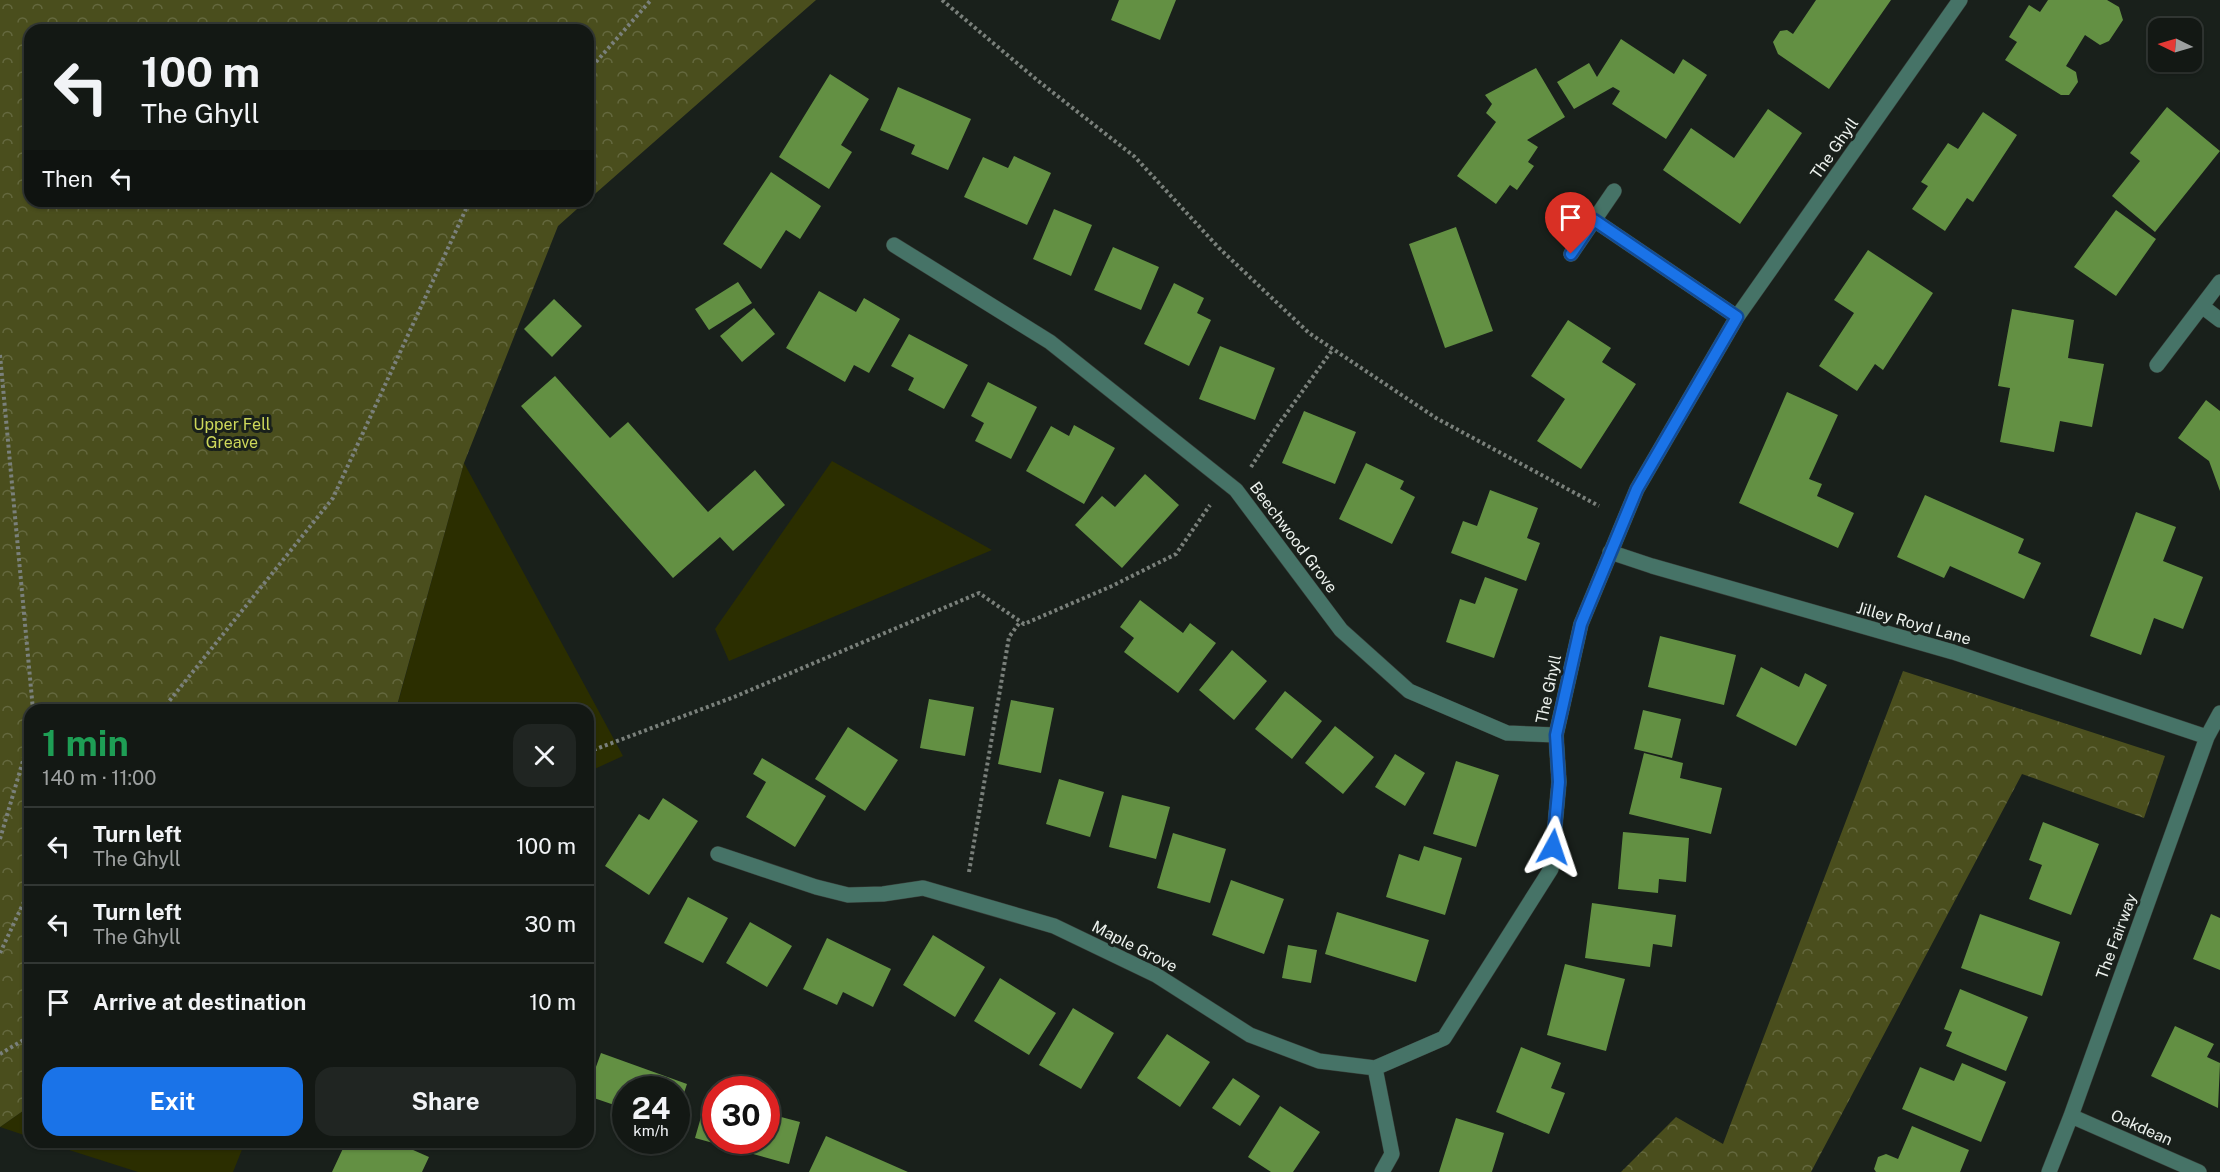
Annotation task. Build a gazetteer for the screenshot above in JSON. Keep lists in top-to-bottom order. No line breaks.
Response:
{"streets":{"street":["The Ghyll","Beechwood Grove","Jilley Royd Lane","The Fairway","Maple Grove","Oakdean"]},"crossings":[["The Ghyll","Beechwood Grove"],["The Ghyll","Jilley Royd Lane"],["The Ghyll","Maple Grove"],["Jilley Royd Lane","The Fairway"],["The Fairway","Oakdean"]],"parks":["Upper Fell Greave"],"north":"left","page":{"turn":["100 m","The Ghyll"],"then":"Then","heading":["1 min","140 m · 11:00"],"list":[{"name":"Turn left","note":"The Ghyll","value":"100 m"},{"name":"Turn left","note":"The Ghyll","value":"30 m"},{"name":"Arrive at destination","value":"10 m"}],"buttons":["Exit","Share"],"speed":"24 km/h","limit":"30"}}
